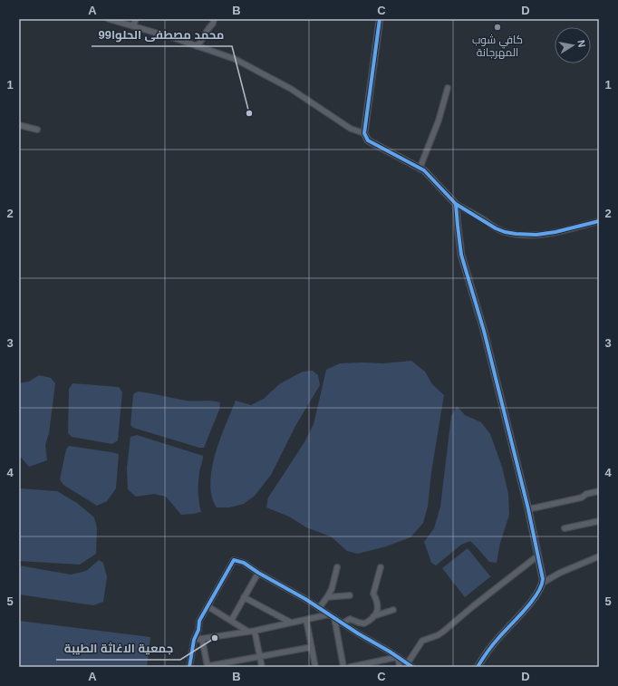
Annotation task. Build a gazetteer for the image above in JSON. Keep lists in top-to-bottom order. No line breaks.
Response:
{"places":["كافي شوب المهرجانة","محمد مصطفى الحلوا99","جمعية الاغاثة الطيبة"],"north":"right","grid":{"columns":["A","B","C","D"],"rows":["1","2","3","4","5"]}}
